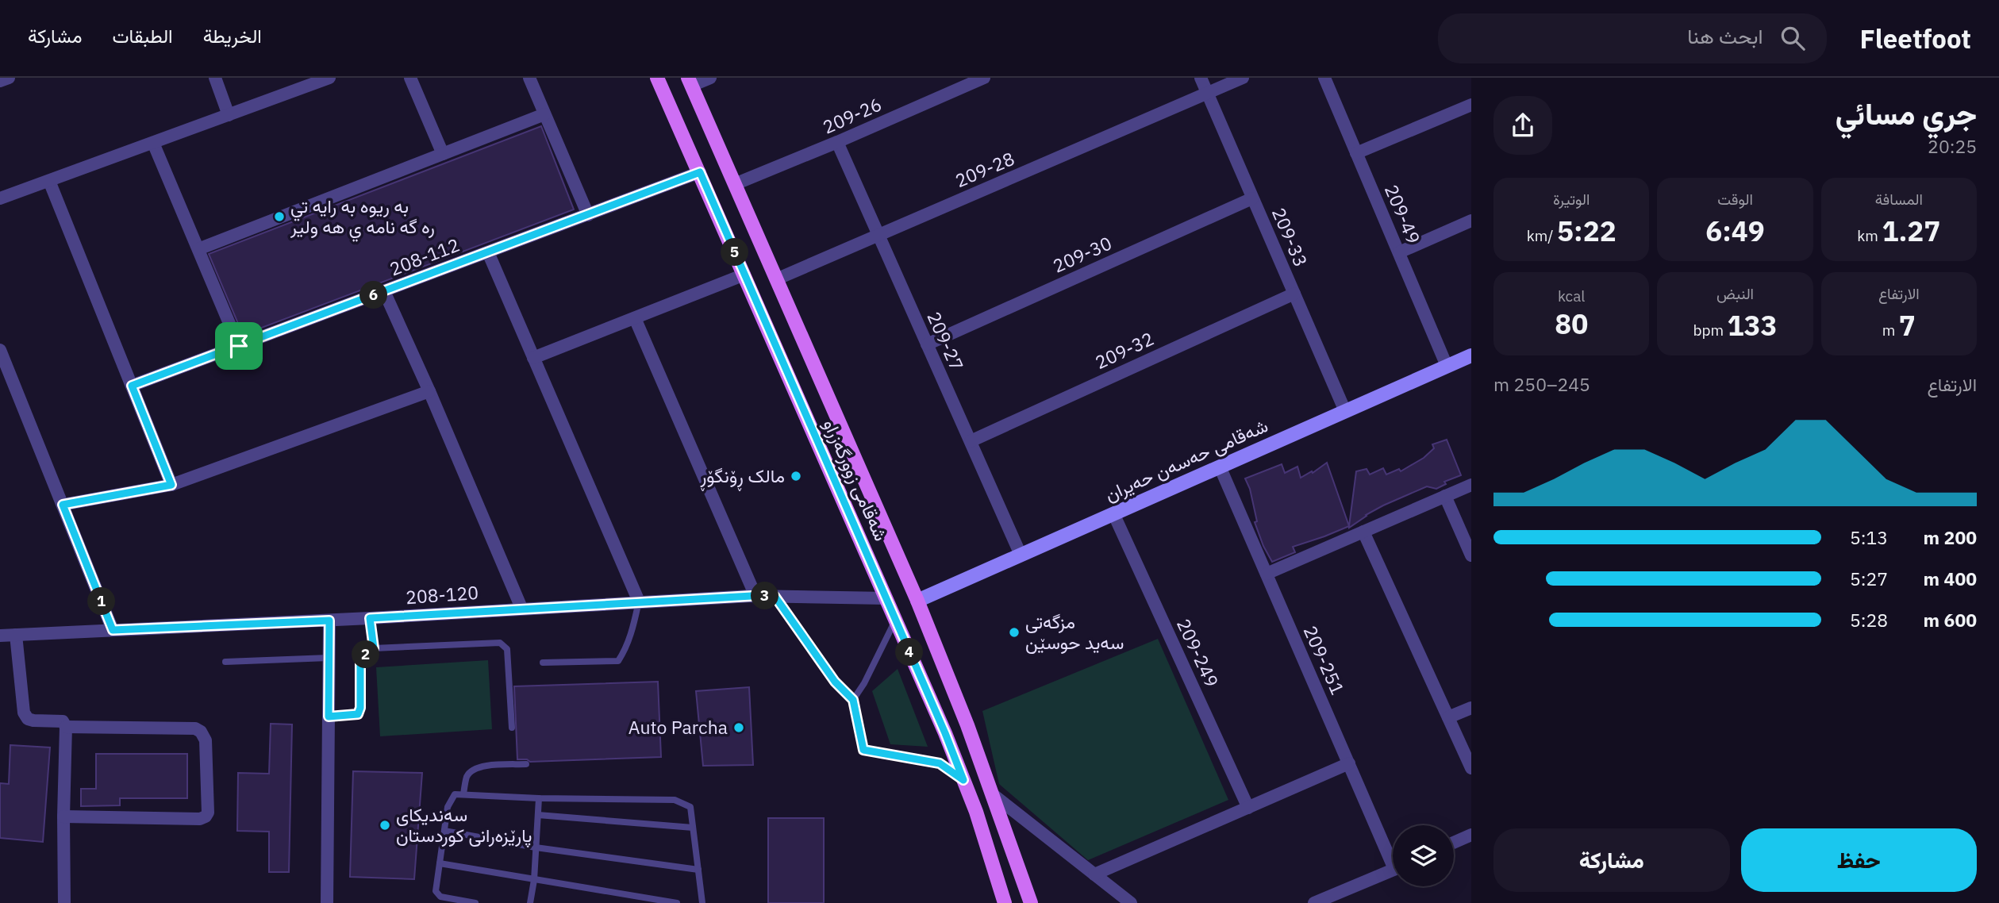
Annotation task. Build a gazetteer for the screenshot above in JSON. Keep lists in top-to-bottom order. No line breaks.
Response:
{"streets":{"main road":["شەقامی زوورگەزراو"],"street":["209-26","209-28","209-49","209-33","209-30","208-112","209-27","209-32","شەقامی حەسەن حەیران","208-120","209-249","209-251"]},"crossings":[["209-26","209-27"],["209-26","شەقامی زوورگەزراو"],["209-28","209-33"],["209-28","209-27"],["209-28","شەقامی زوورگەزراو"],["209-49","شەقامی حەسەن حەیران"],["209-33","209-30"],["209-33","209-32"],["209-33","شەقامی حەسەن حەیران"],["209-30","209-27"],["208-112","شەقامی زوورگەزراو"],["209-27","209-32"],["209-27","شەقامی حەسەن حەیران"],["شەقامی حەسەن حەیران","شەقامی زوورگەزراو"],["شەقامی حەسەن حەیران","209-249"],["شەقامی حەسەن حەیران","209-251"],["شەقامی زوورگەزراو","208-120"]],"places":["به ريوه به رايه تي ره گه نامه ي هه ولير","مالک ڕۆنگۆڕ","مزگەتی سەید حوسێن","Auto Parcha","سەندیکای پارێزەرانی کوردستان"],"page":{"header":"Fleetfoot","search":"ابحث هنا","nav":["الخريطة","الطبقات","مشاركة"],"heading":["جري مسائي","20:25"],"stats":[["المسافة","1.27 km"],["الوقت","6:49"],["الوتيرة","5:22 /km"],["الارتفاع","7 m"],["النبض","133 bpm"],["kcal","80"]],"pins":["5","6","3","1","4","2"],"chart":["الارتفاع","245–250 m"],"list":[{"name":"200 m","note":"5:13"},{"name":"400 m","note":"5:27"},{"name":"600 m","note":"5:28"}],"buttons":["حفظ","مشاركة"]}}
